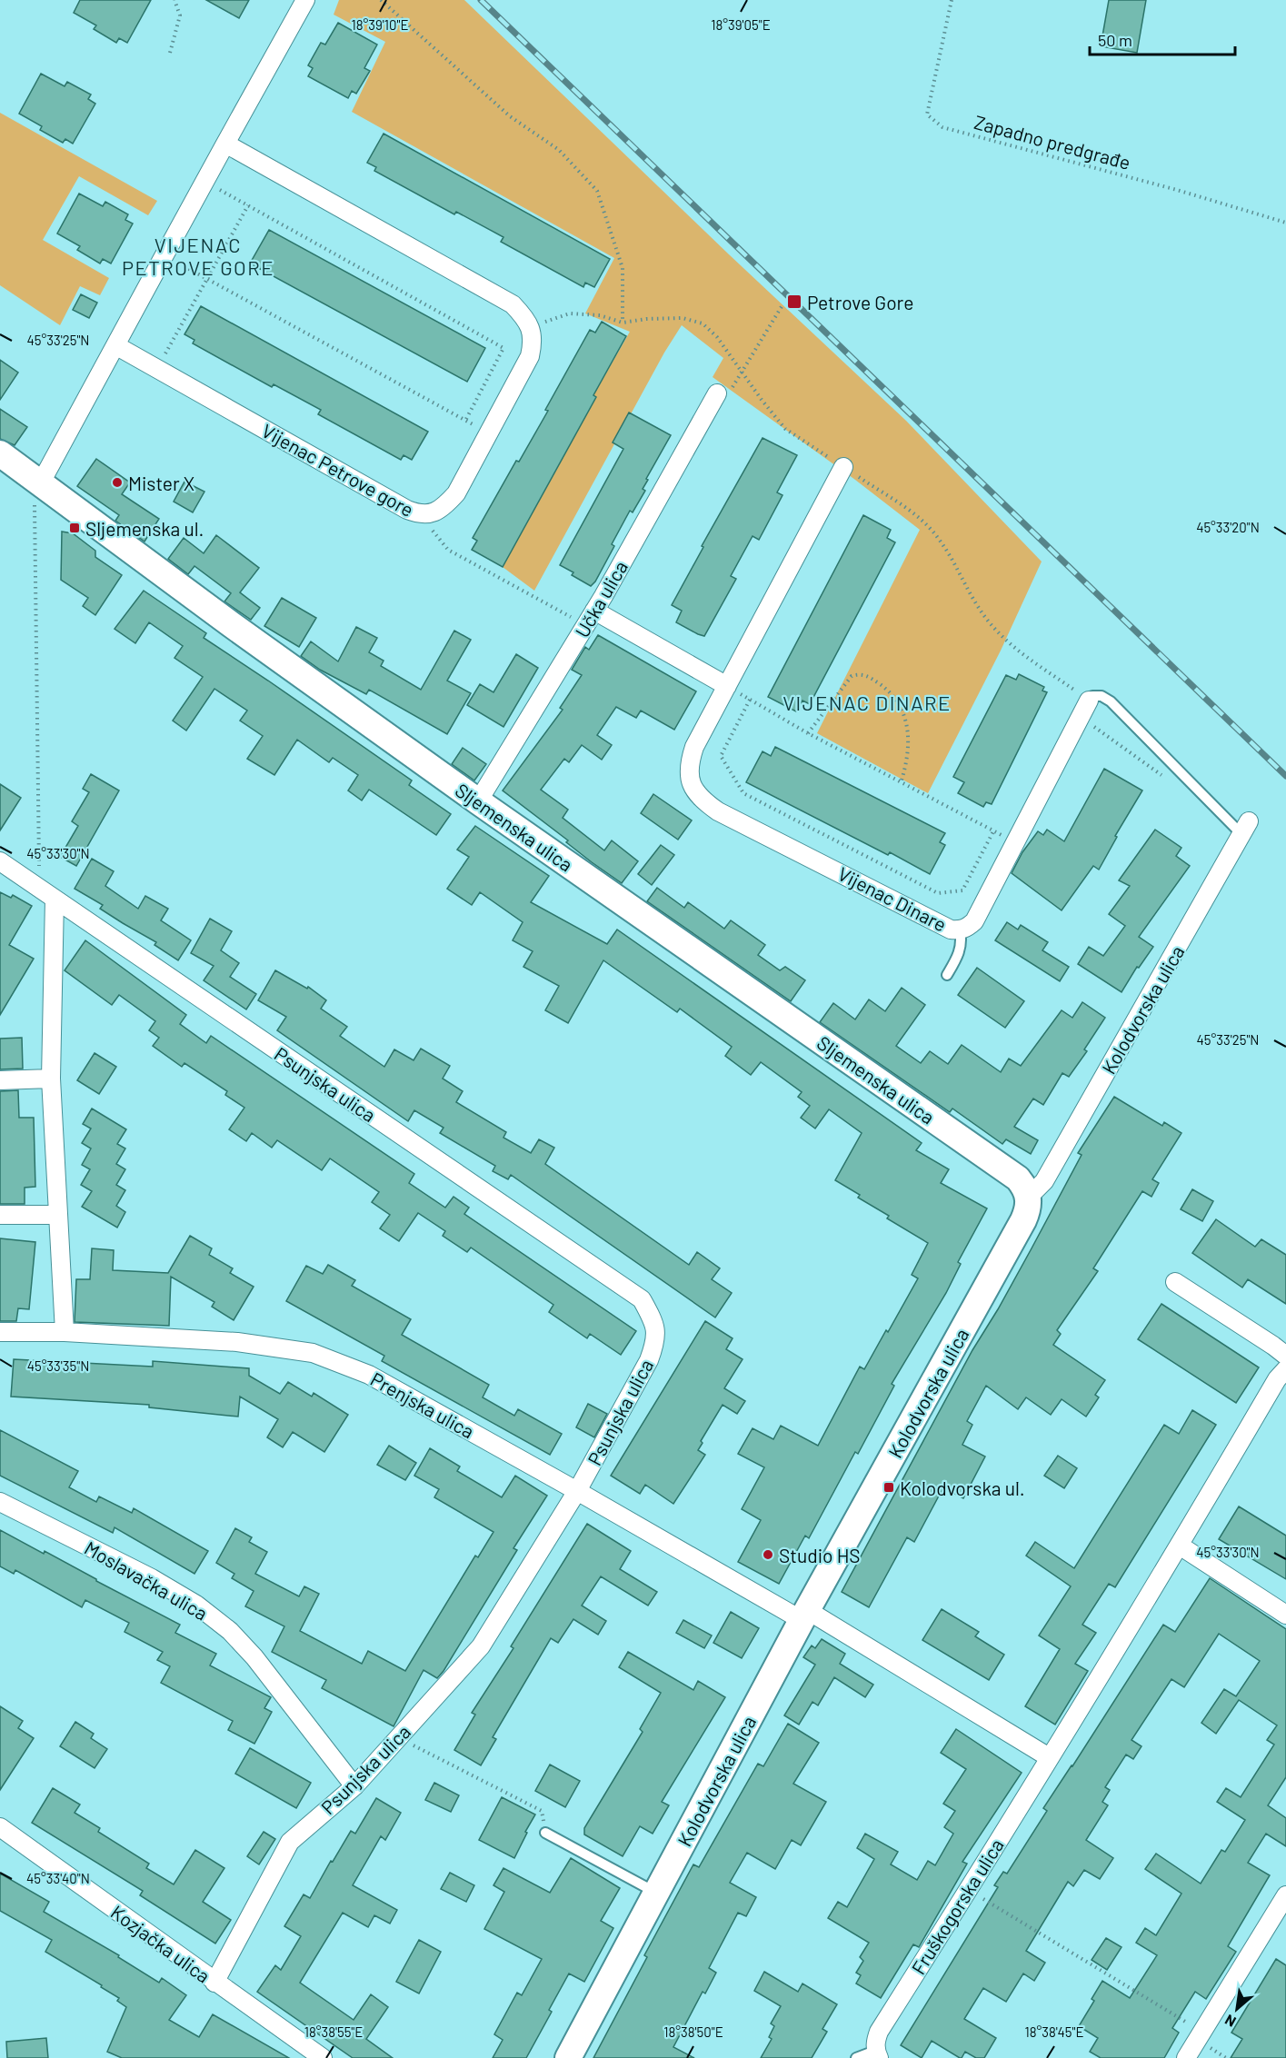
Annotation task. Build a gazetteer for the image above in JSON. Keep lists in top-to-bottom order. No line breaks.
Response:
{"streets":{"street":["Vijenac Petrove gore","Učka ulica","Sljemenska ulica","Vijenac Dinare","Kolodvorska ulica","Psunjska ulica","Prenjska ulica","Moslavačka ulica","Fruškogorska ulica","Kozjačka ulica"],"path":["Zapadno predgrađe"]},"crossings":[["Učka ulica","Sljemenska ulica"],["Sljemenska ulica","Kolodvorska ulica"],["Kolodvorska ulica","Prenjska ulica"],["Psunjska ulica","Prenjska ulica"],["Psunjska ulica","Moslavačka ulica"],["Psunjska ulica","Kozjačka ulica"]],"districts":["VIJENAC PETROVE GORE","VIJENAC DINARE"],"places":{"transit":["Petrove Gore","Sljemenska ul.","Kolodvorska ul."],"other":["Mister X","Studio HS"]},"scale_bar":"50 m","north":"bottom left","coordinates":["18°39'10\"E","18°39'05\"E","45°33'25\"N","45°33'20\"N","45°33'30\"N","45°33'35\"N","45°33'40\"N","18°38'55\"E","18°38'50\"E","18°38'45\"E"]}
